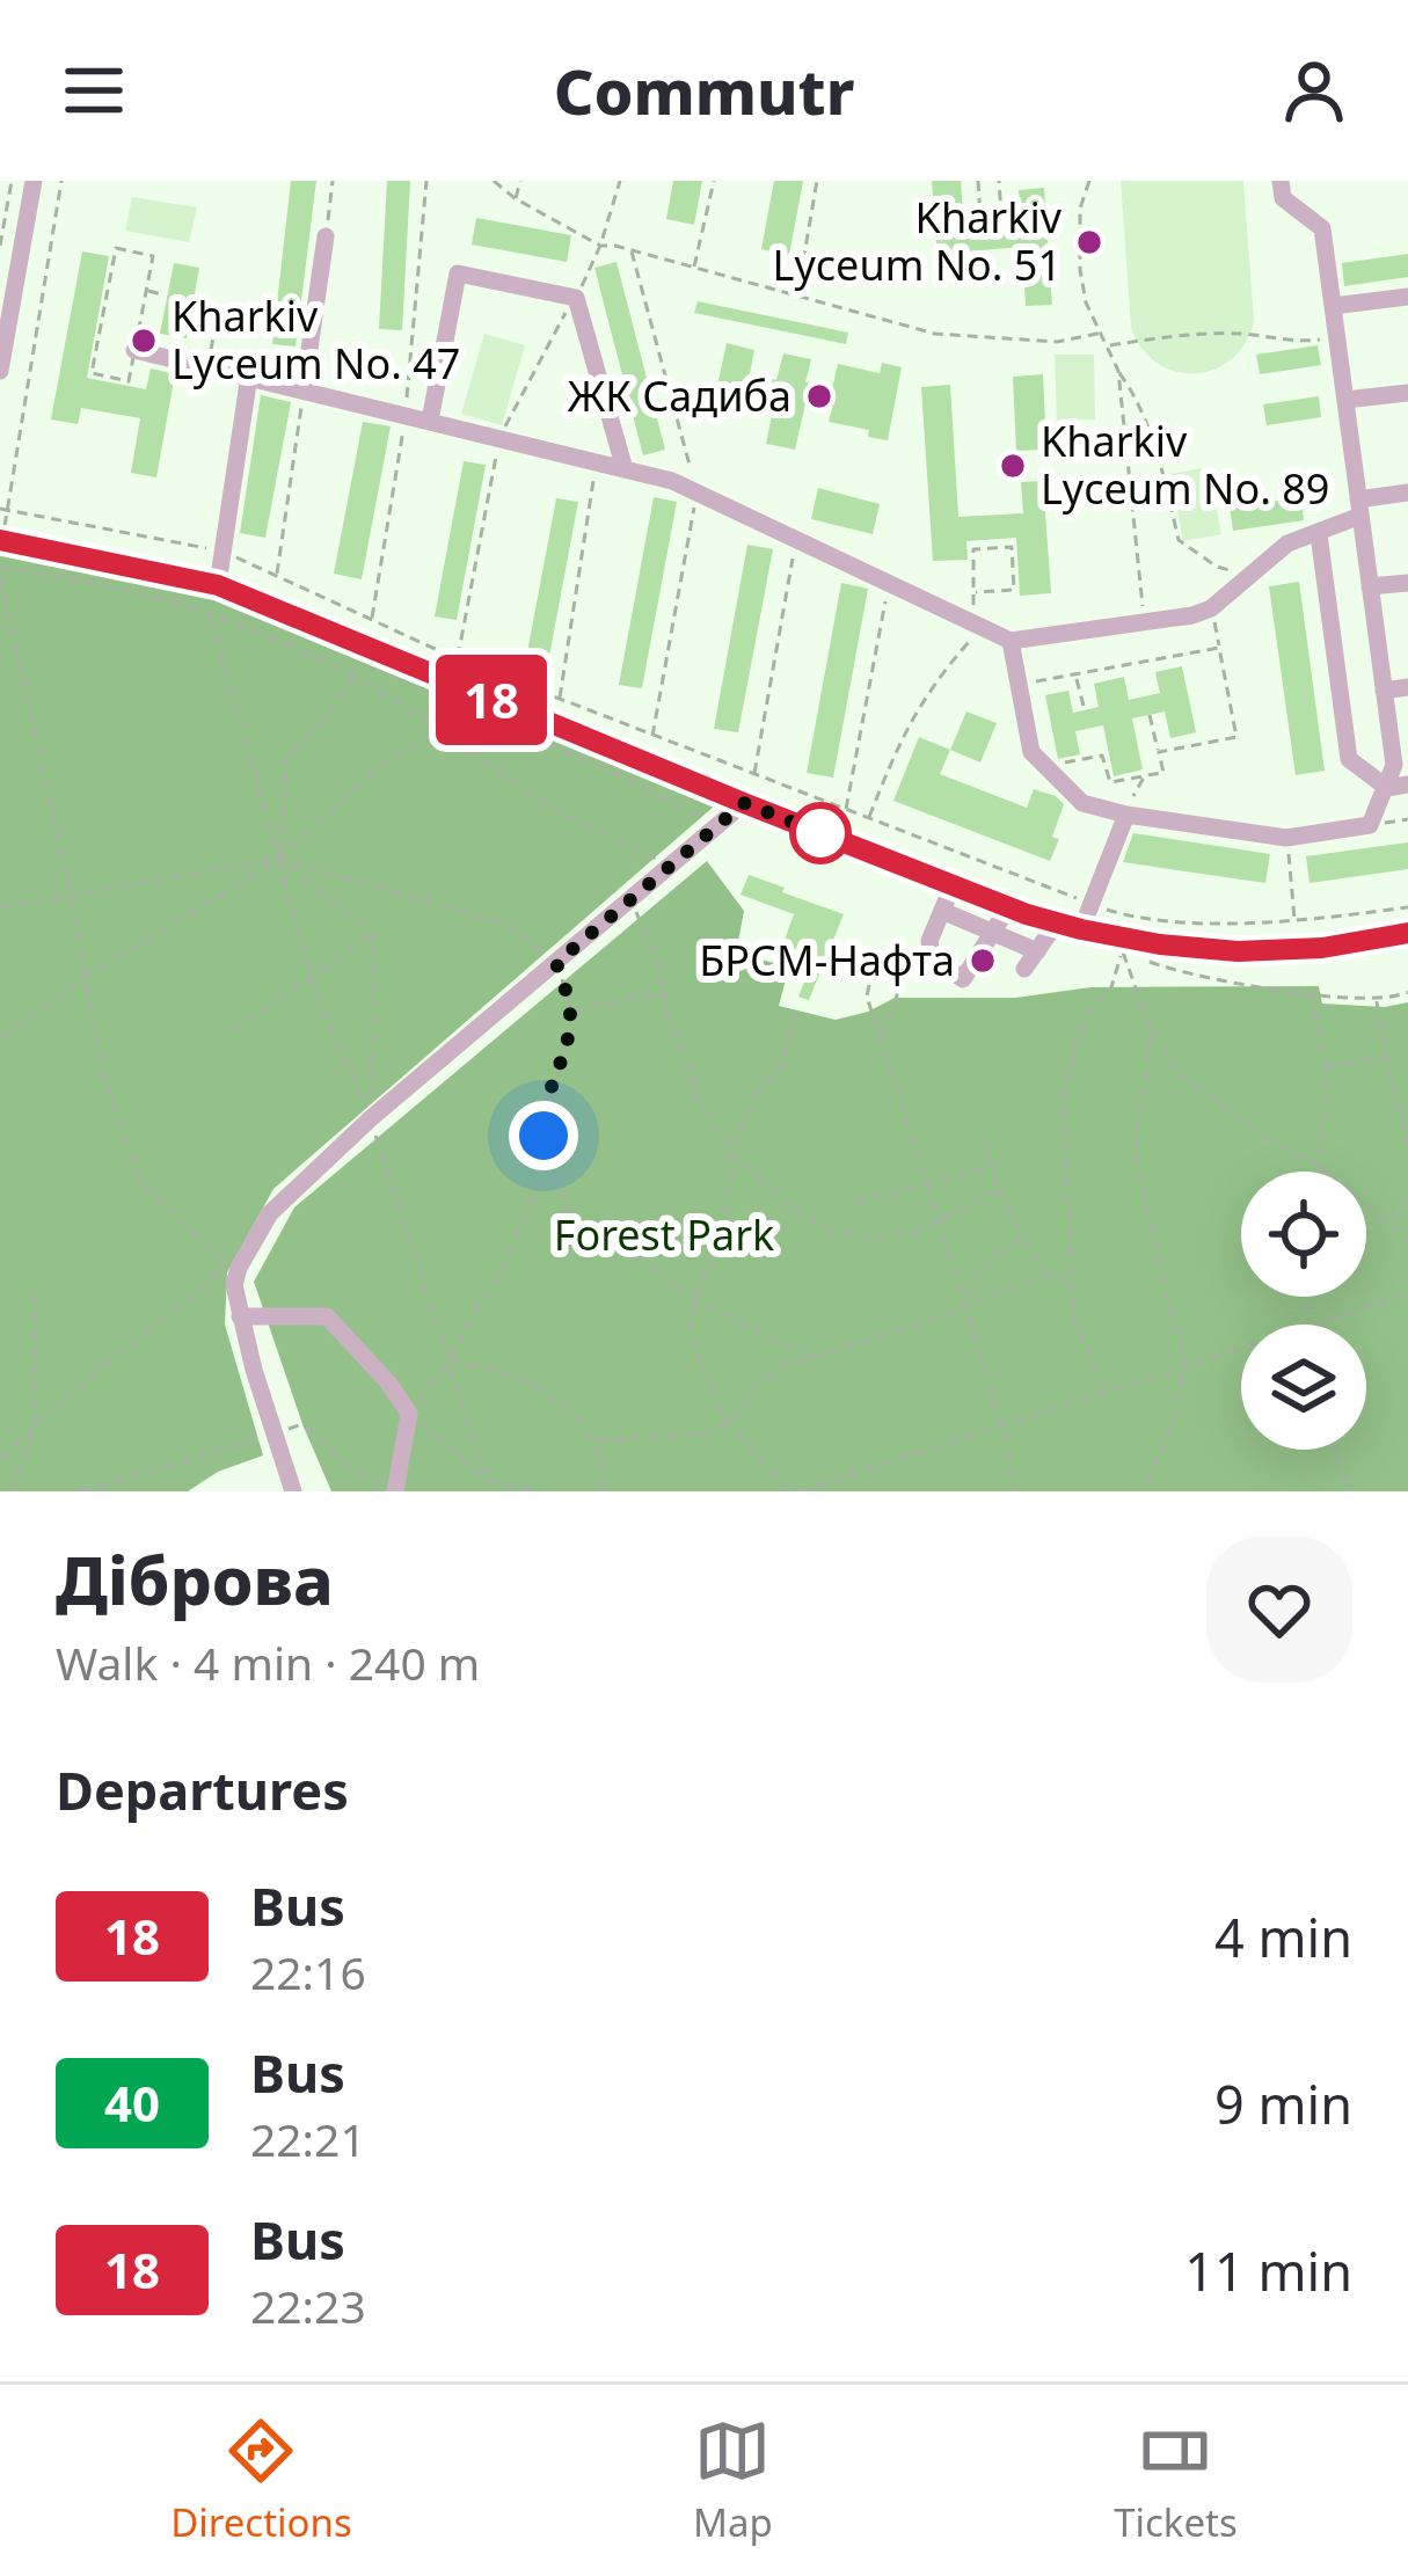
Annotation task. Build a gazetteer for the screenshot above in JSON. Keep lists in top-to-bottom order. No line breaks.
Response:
{"parks":["Forest Park"],"places":["Kharkiv Lyceum No. 51","Kharkiv Lyceum No. 47","ЖК Садиба","Kharkiv Lyceum No. 89","БРСМ-Нафта"],"lines":["bus line 18"],"page":{"header":"Commutr","on_map":"18","heading":[["Діброва","Walk · 4 min · 240 m"],"Departures"],"list":[{"mark":"18","name":"Bus","note":"22:16","value":"4 min"},{"mark":"40","name":"Bus","note":"22:21","value":"9 min"},{"mark":"18","name":"Bus","note":"22:23","value":"11 min"}],"tabs":["Directions","Map","Tickets"]}}
